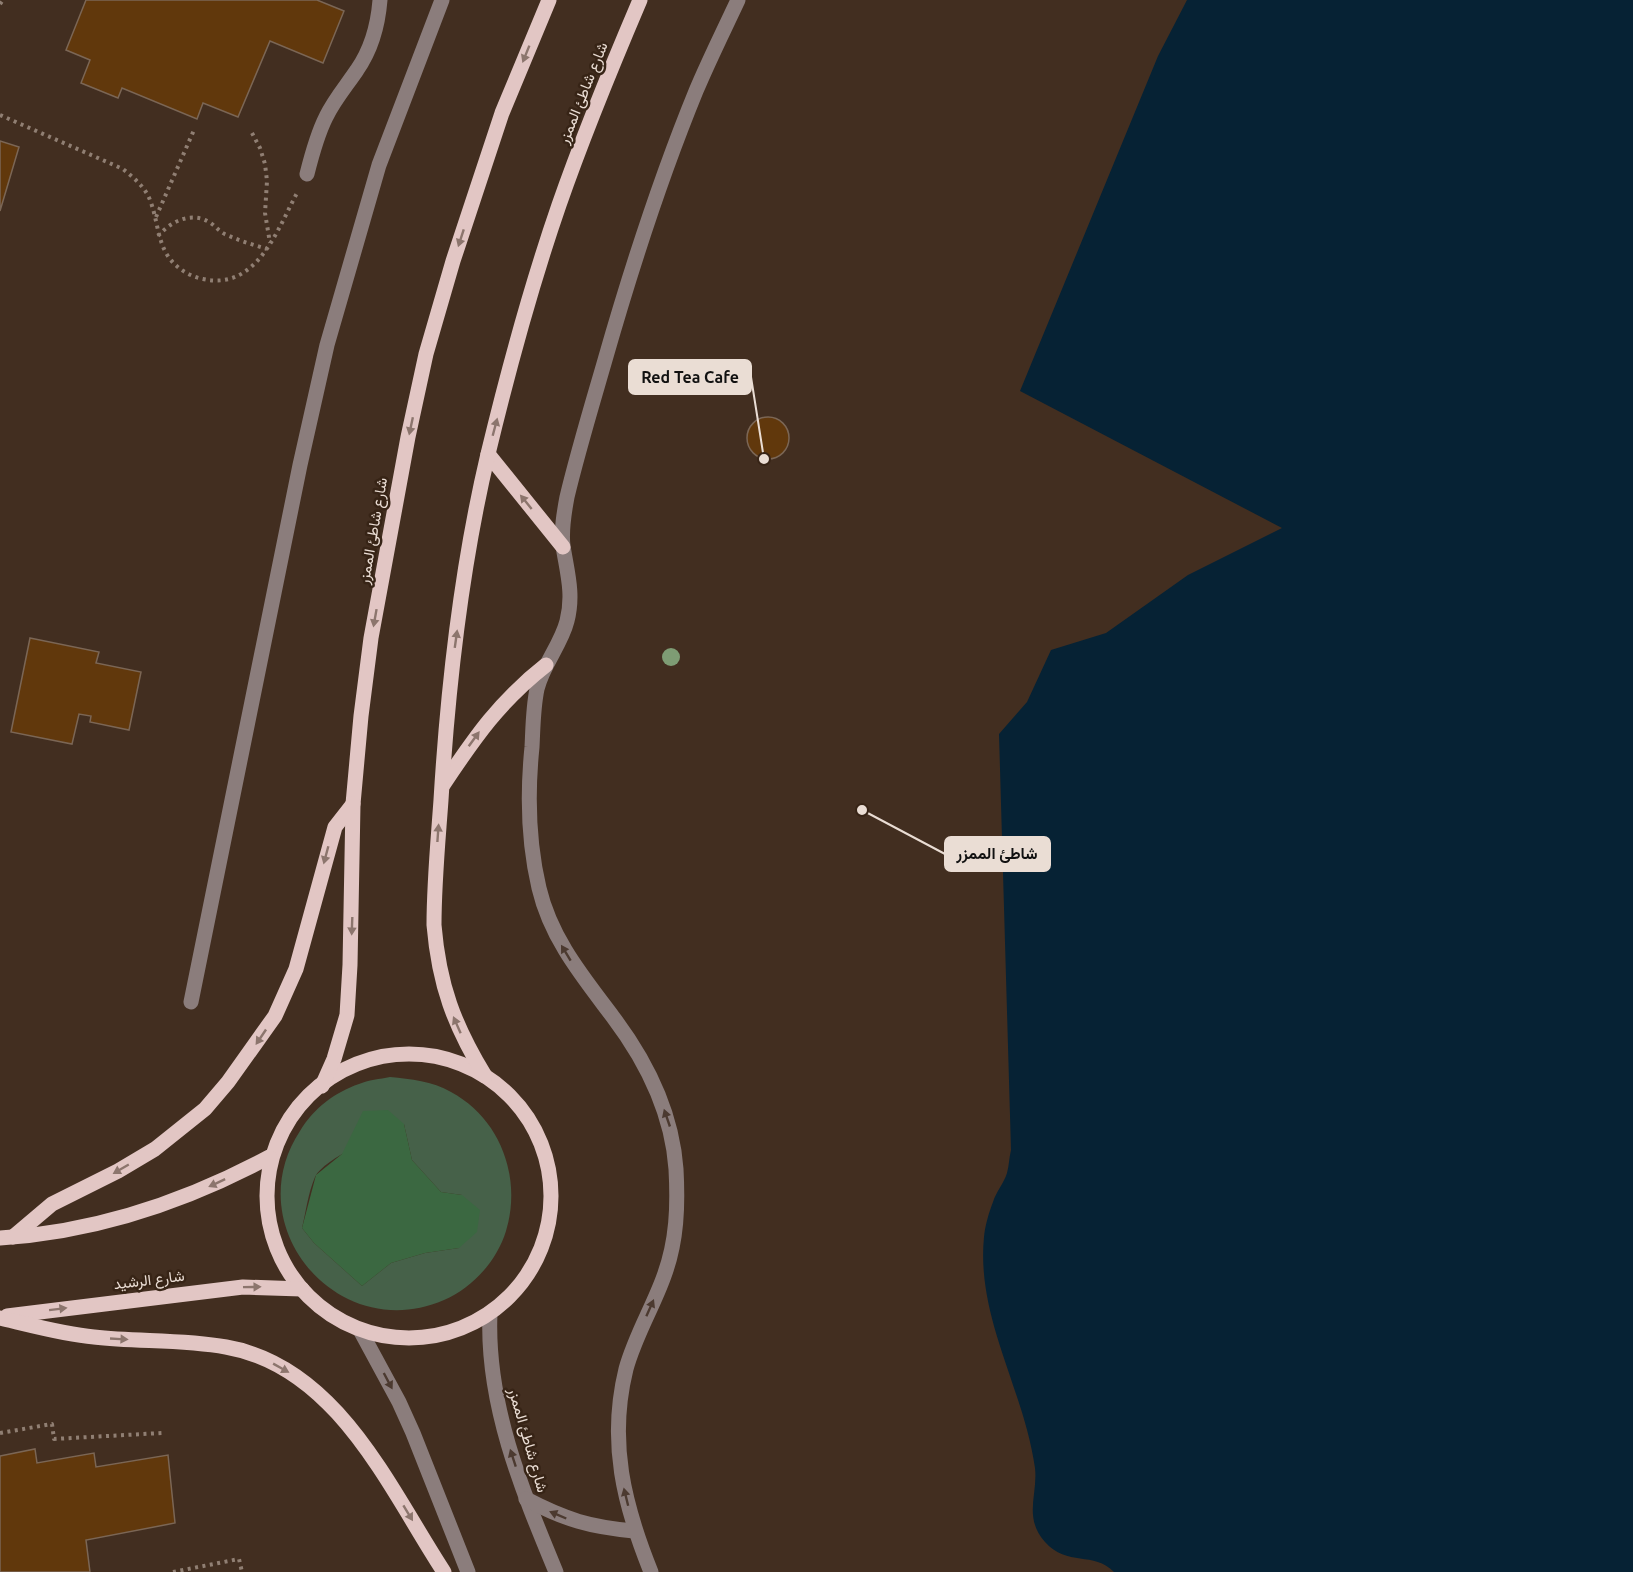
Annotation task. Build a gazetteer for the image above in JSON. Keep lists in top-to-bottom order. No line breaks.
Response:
{"streets":{"main road":["شارع شاطئ الممزر","شارع الرشيد"]},"places":["Red Tea Cafe","شاطئ الممزر"]}
